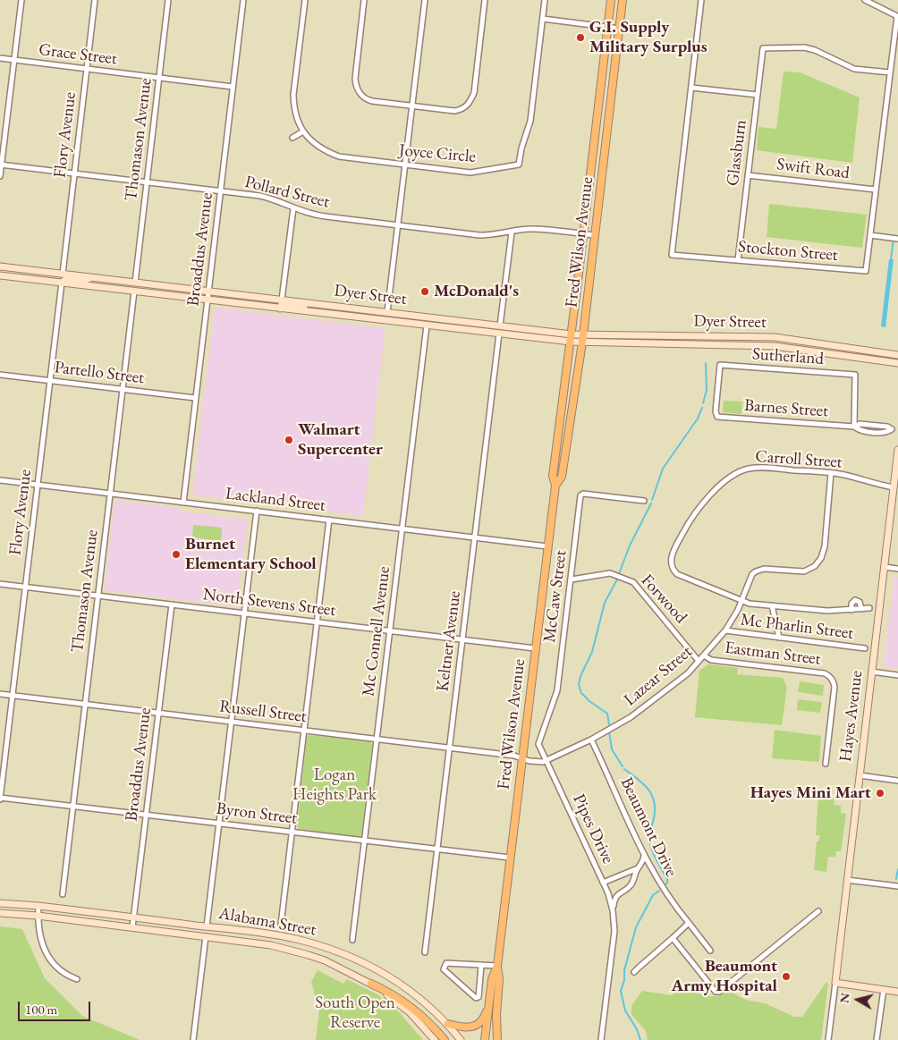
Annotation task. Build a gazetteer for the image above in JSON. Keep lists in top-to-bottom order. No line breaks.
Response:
{"streets":{"main road":["Fred Wilson Avenue","Dyer Street","Hayes Avenue","Alabama Street"],"street":["Grace Street","Flory Avenue","Thomason Avenue","Glassburn","Joyce Circle","Swift Road","Pollard Street","Broaddus Avenue","Stockton Street","Sutherland","Partello Street","Barnes Street","Carroll Street","Lackland Street","McCaw Street","Forwood","North Stevens Street","Mc Pharlin Street","Mc Connell Avenue","Keltner Avenue","Eastman Street","Lazear Street","Russell Street","Byron Street","Beaumont Drive","Pipes Drive"]},"crossings":[["Grace Street","Flory Avenue"],["Grace Street","Thomason Avenue"],["Grace Street","Broaddus Avenue"],["Flory Avenue","Pollard Street"],["Flory Avenue","Dyer Street"],["Flory Avenue","Partello Street"],["Flory Avenue","Lackland Street"],["Flory Avenue","North Stevens Street"],["Flory Avenue","Russell Street"],["Flory Avenue","Byron Street"],["Thomason Avenue","Pollard Street"],["Thomason Avenue","Dyer Street"],["Thomason Avenue","Partello Street"],["Thomason Avenue","Lackland Street"],["Thomason Avenue","North Stevens Street"],["Thomason Avenue","Russell Street"],["Thomason Avenue","Byron Street"],["Glassburn","Swift Road"],["Glassburn","Stockton Street"],["Swift Road","Stockton Street"],["Pollard Street","Fred Wilson Avenue"],["Pollard Street","Broaddus Avenue"],["Fred Wilson Avenue","Dyer Street"],["Fred Wilson Avenue","Lackland Street"],["Fred Wilson Avenue","North Stevens Street"],["Fred Wilson Avenue","Russell Street"],["Fred Wilson Avenue","Byron Street"],["Broaddus Avenue","Dyer Street"],["Broaddus Avenue","Partello Street"],["Broaddus Avenue","Lackland Street"],["Broaddus Avenue","North Stevens Street"],["Broaddus Avenue","Russell Street"],["Broaddus Avenue","Byron Street"],["Broaddus Avenue","Alabama Street"],["Dyer Street","Mc Connell Avenue"],["Dyer Street","Keltner Avenue"],["Sutherland","Barnes Street"],["Carroll Street","Lazear Street"],["Carroll Street","Hayes Avenue"],["Lackland Street","Mc Connell Avenue"],["Lackland Street","Keltner Avenue"],["McCaw Street","Forwood"],["McCaw Street","Lazear Street"],["McCaw Street","Russell Street"],["McCaw Street","Pipes Drive"],["Forwood","Lazear Street"],["North Stevens Street","Mc Connell Avenue"],["North Stevens Street","Keltner Avenue"],["Mc Pharlin Street","Lazear Street"],["Mc Connell Avenue","Russell Street"],["Mc Connell Avenue","Byron Street"],["Keltner Avenue","Russell Street"],["Keltner Avenue","Byron Street"],["Eastman Street","Lazear Street"],["Lazear Street","Russell Street"],["Lazear Street","Beaumont Drive"],["Lazear Street","Pipes Drive"],["Russell Street","Pipes Drive"],["Beaumont Drive","Pipes Drive"]],"parks":["Logan Heights Park","South Open Reserve"],"places":["G.I. Supply Military Surplus","McDonald's","Walmart Supercenter","Burnet Elementary School","Hayes Mini Mart","Beaumont Army Hospital"],"scale_bar":"100 m","north":"left"}
